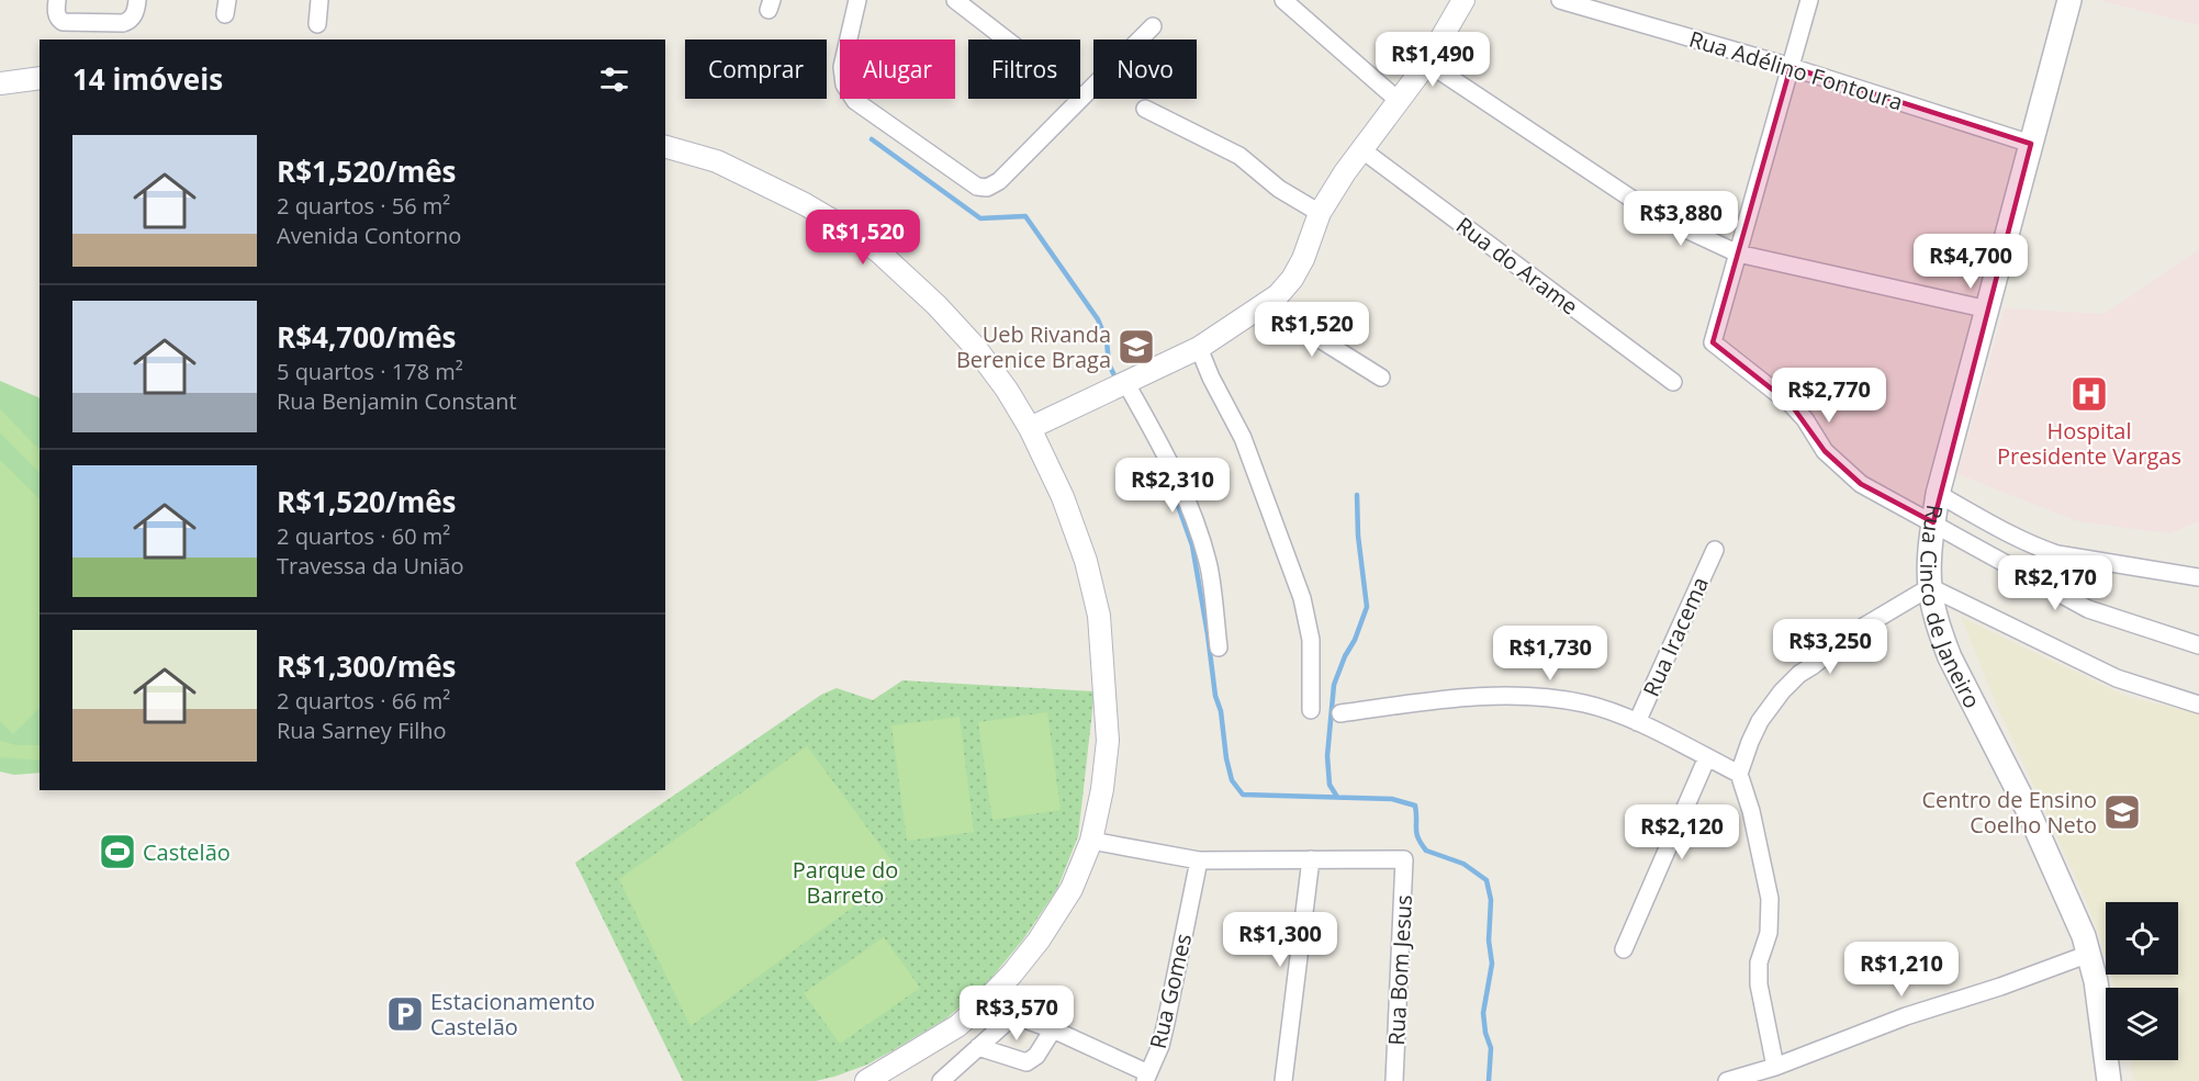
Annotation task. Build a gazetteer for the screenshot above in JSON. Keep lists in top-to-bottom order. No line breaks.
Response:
{"streets":{"main road":["Rua Cinco de Janeiro"],"street":["Rua Adélino Fontoura","Rua do Arame","Rua Iracema","Rua Bom Jesus","Rua Gomes"]},"crossings":[["Rua Adélino Fontoura","Rua Cinco de Janeiro"]],"parks":["Parque do Barreto"],"places":{"school or university":["Ueb Rivanda Berenice Braga","Centro de Ensino Coelho Neto"],"hospital":["Hospital Presidente Vargas"],"sports":["Castelão"],"parking":["Estacionamento Castelão"]},"page":{"price":["R$1,490","R$3,880","R$1,520","R$4,700","R$1,520","R$2,770","R$2,310","R$2,170","R$3,250","R$1,730","R$2,120","R$1,300","R$1,210","R$3,570"],"chip":["Comprar","Alugar","Filtros","Novo"],"heading":"14 imóveis","list":[{"name":"R$1,520/mês","note":"2 quartos · 56 m² · Avenida Contorno"},{"name":"R$4,700/mês","note":"5 quartos · 178 m² · Rua Benjamin Constant"},{"name":"R$1,520/mês","note":"2 quartos · 60 m² · Travessa da União"},{"name":"R$1,300/mês","note":"2 quartos · 66 m² · Rua Sarney Filho"}]}}
